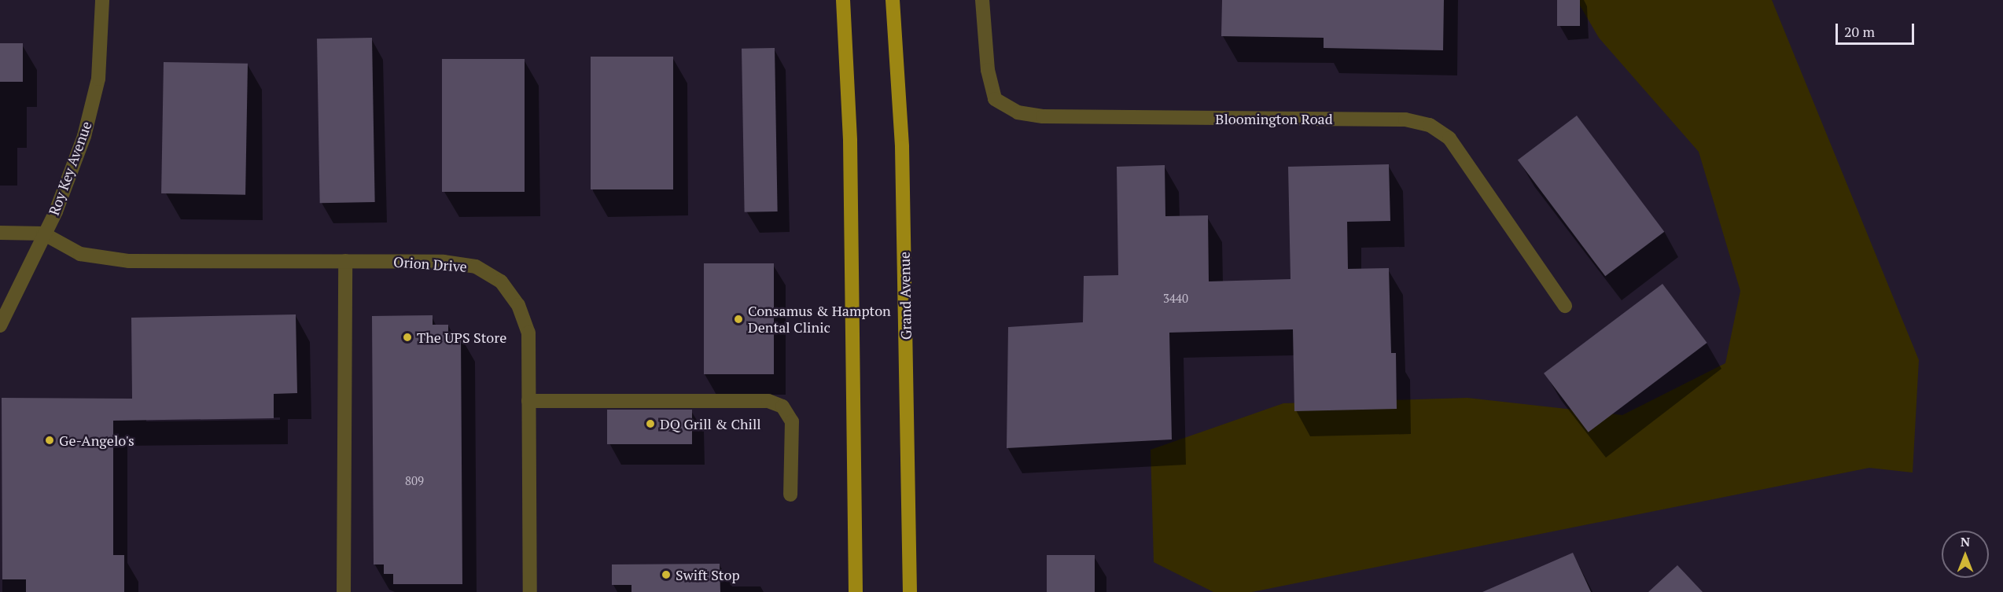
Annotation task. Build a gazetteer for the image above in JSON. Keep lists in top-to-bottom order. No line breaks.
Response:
{"streets":{"main road":["Grand Avenue"],"street":["Bloomington Road","Roy Key Avenue","Orion Drive"]},"crossings":[["Roy Key Avenue","Orion Drive"]],"places":["Consamus & Hampton Dental Clinic","The UPS Store","DQ Grill & Chill","Ge-Angelo's","Swift Stop"],"house_numbers":["3440","809"],"scale_bar":"20 m","north":"top"}
